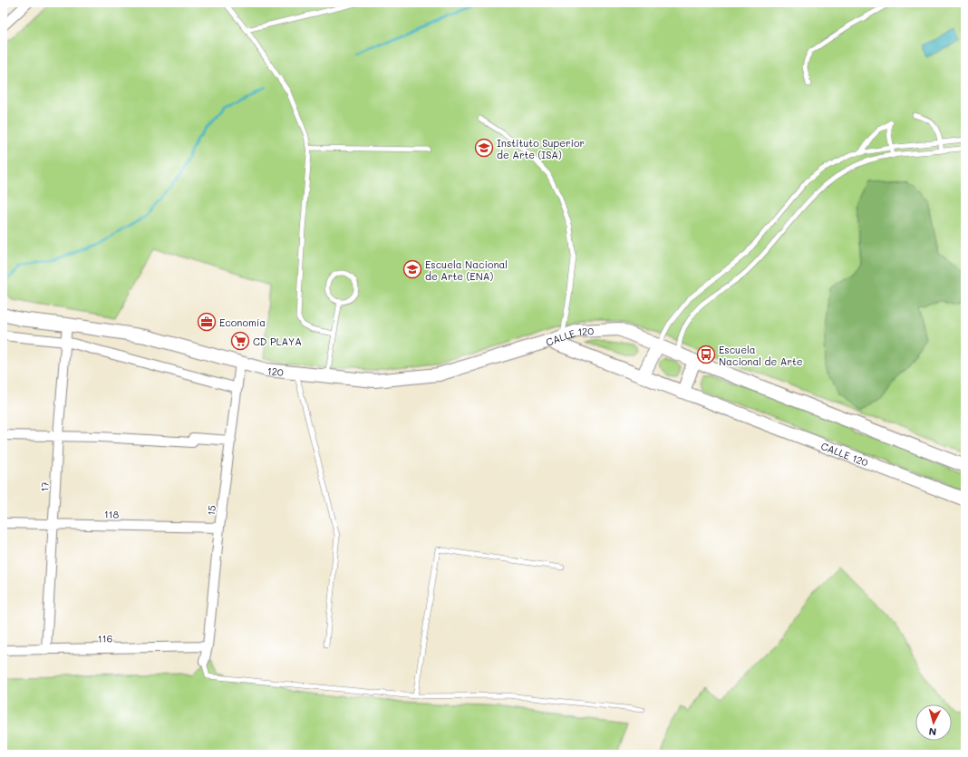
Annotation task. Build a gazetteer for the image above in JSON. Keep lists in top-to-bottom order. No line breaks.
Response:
{"streets":{"main road":["CALLE 120","120"],"street":["17","15","118","116"]},"crossings":[["CALLE 120","120"],["120","17"],["120","15"],["17","118"],["17","116"],["15","118"],["15","116"]],"places":{"school or university":["Instituto Superior de Arte (ISA)","Escuela Nacional de Arte (ENA)"],"office":["Economía"],"supermarket":["CD PLAYA"],"bus stop":["Escuela Nacional de Arte"]},"north":"bottom"}
